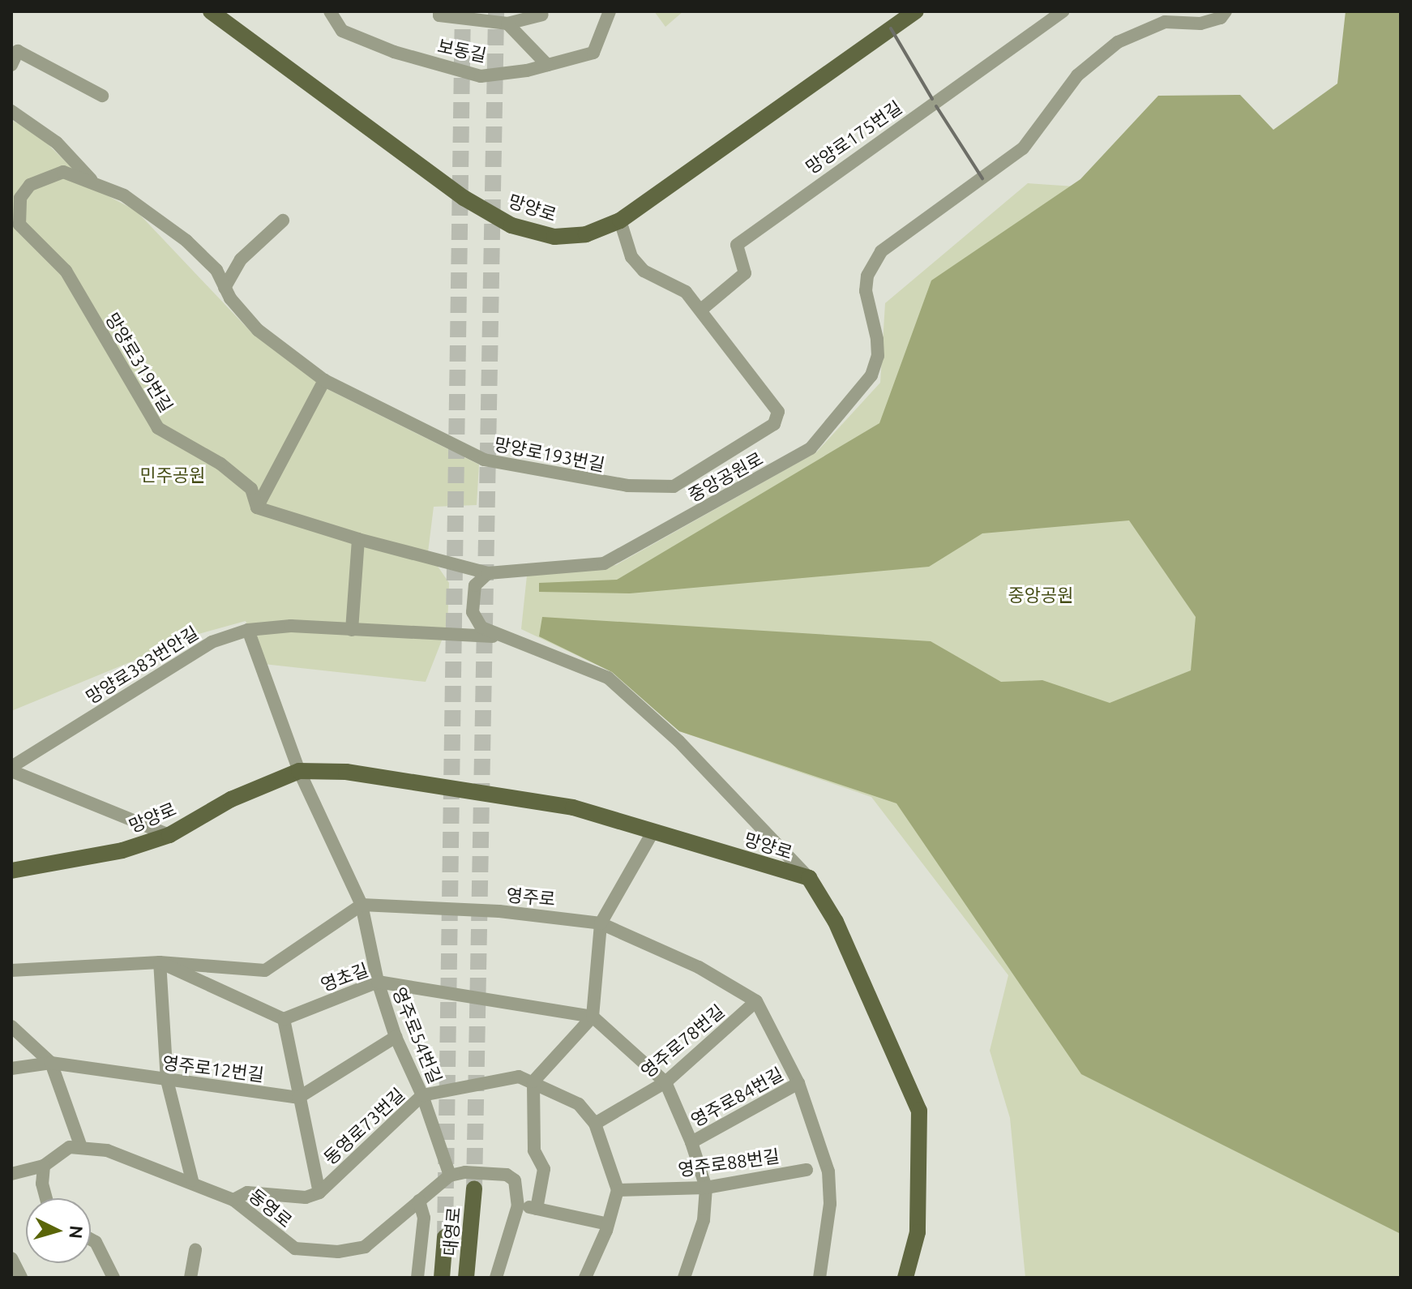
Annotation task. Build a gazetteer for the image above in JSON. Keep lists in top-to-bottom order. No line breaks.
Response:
{"streets":{"main road":["망양로","대영로"],"street":["보동길","망양로175번길","망양로319번길","망양로193번길","중앙공원로","망양로383번안길","영주로","영초길","영주로54번길","영주로78번길","영주로12번길","영주로84번길","동영로73번길","영주로88번길","동영로"]},"crossings":[["망양로175번길","망양로193번길"],["망양로","망양로193번길"],["망양로","영주로54번길"],["망양로319번길","망양로193번길"],["영주로","영주로54번길"],["영주로","영주로78번길"],["영초길","영주로54번길"],["영주로54번길","동영로73번길"],["영주로54번길","동영로"],["영주로78번길","동영로73번길"],["동영로73번길","영주로88번길"]],"parks":["민주공원","중앙공원"],"north":"right"}
